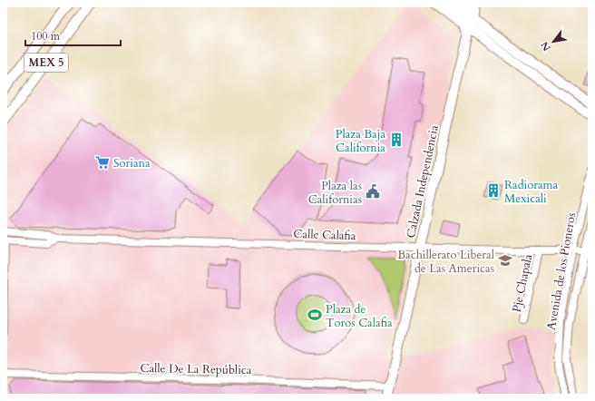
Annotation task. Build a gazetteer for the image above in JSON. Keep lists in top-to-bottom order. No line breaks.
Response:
{"streets":{"main road":["MEX 5","Calzada Independencia"],"street":["Calle Calafia","Avenida de los Pioneros","Pje Chapala","Calle De La República"]},"crossings":[["Calzada Independencia","Calle Calafia"],["Calzada Independencia","Calle De La República"],["Calle Calafia","Avenida de los Pioneros"],["Calle Calafia","Pje Chapala"]],"places":{"building":["Plaza Baja California","Radiorama Mexicali"],"supermarket":["Soriana"],"public building":["Plaza las Californias"],"school or university":["Bachillerato Liberal de Las Americas"],"sports":["Plaza de Toros Calafia"]},"scale_bar":"100 m","north":"bottom left"}
